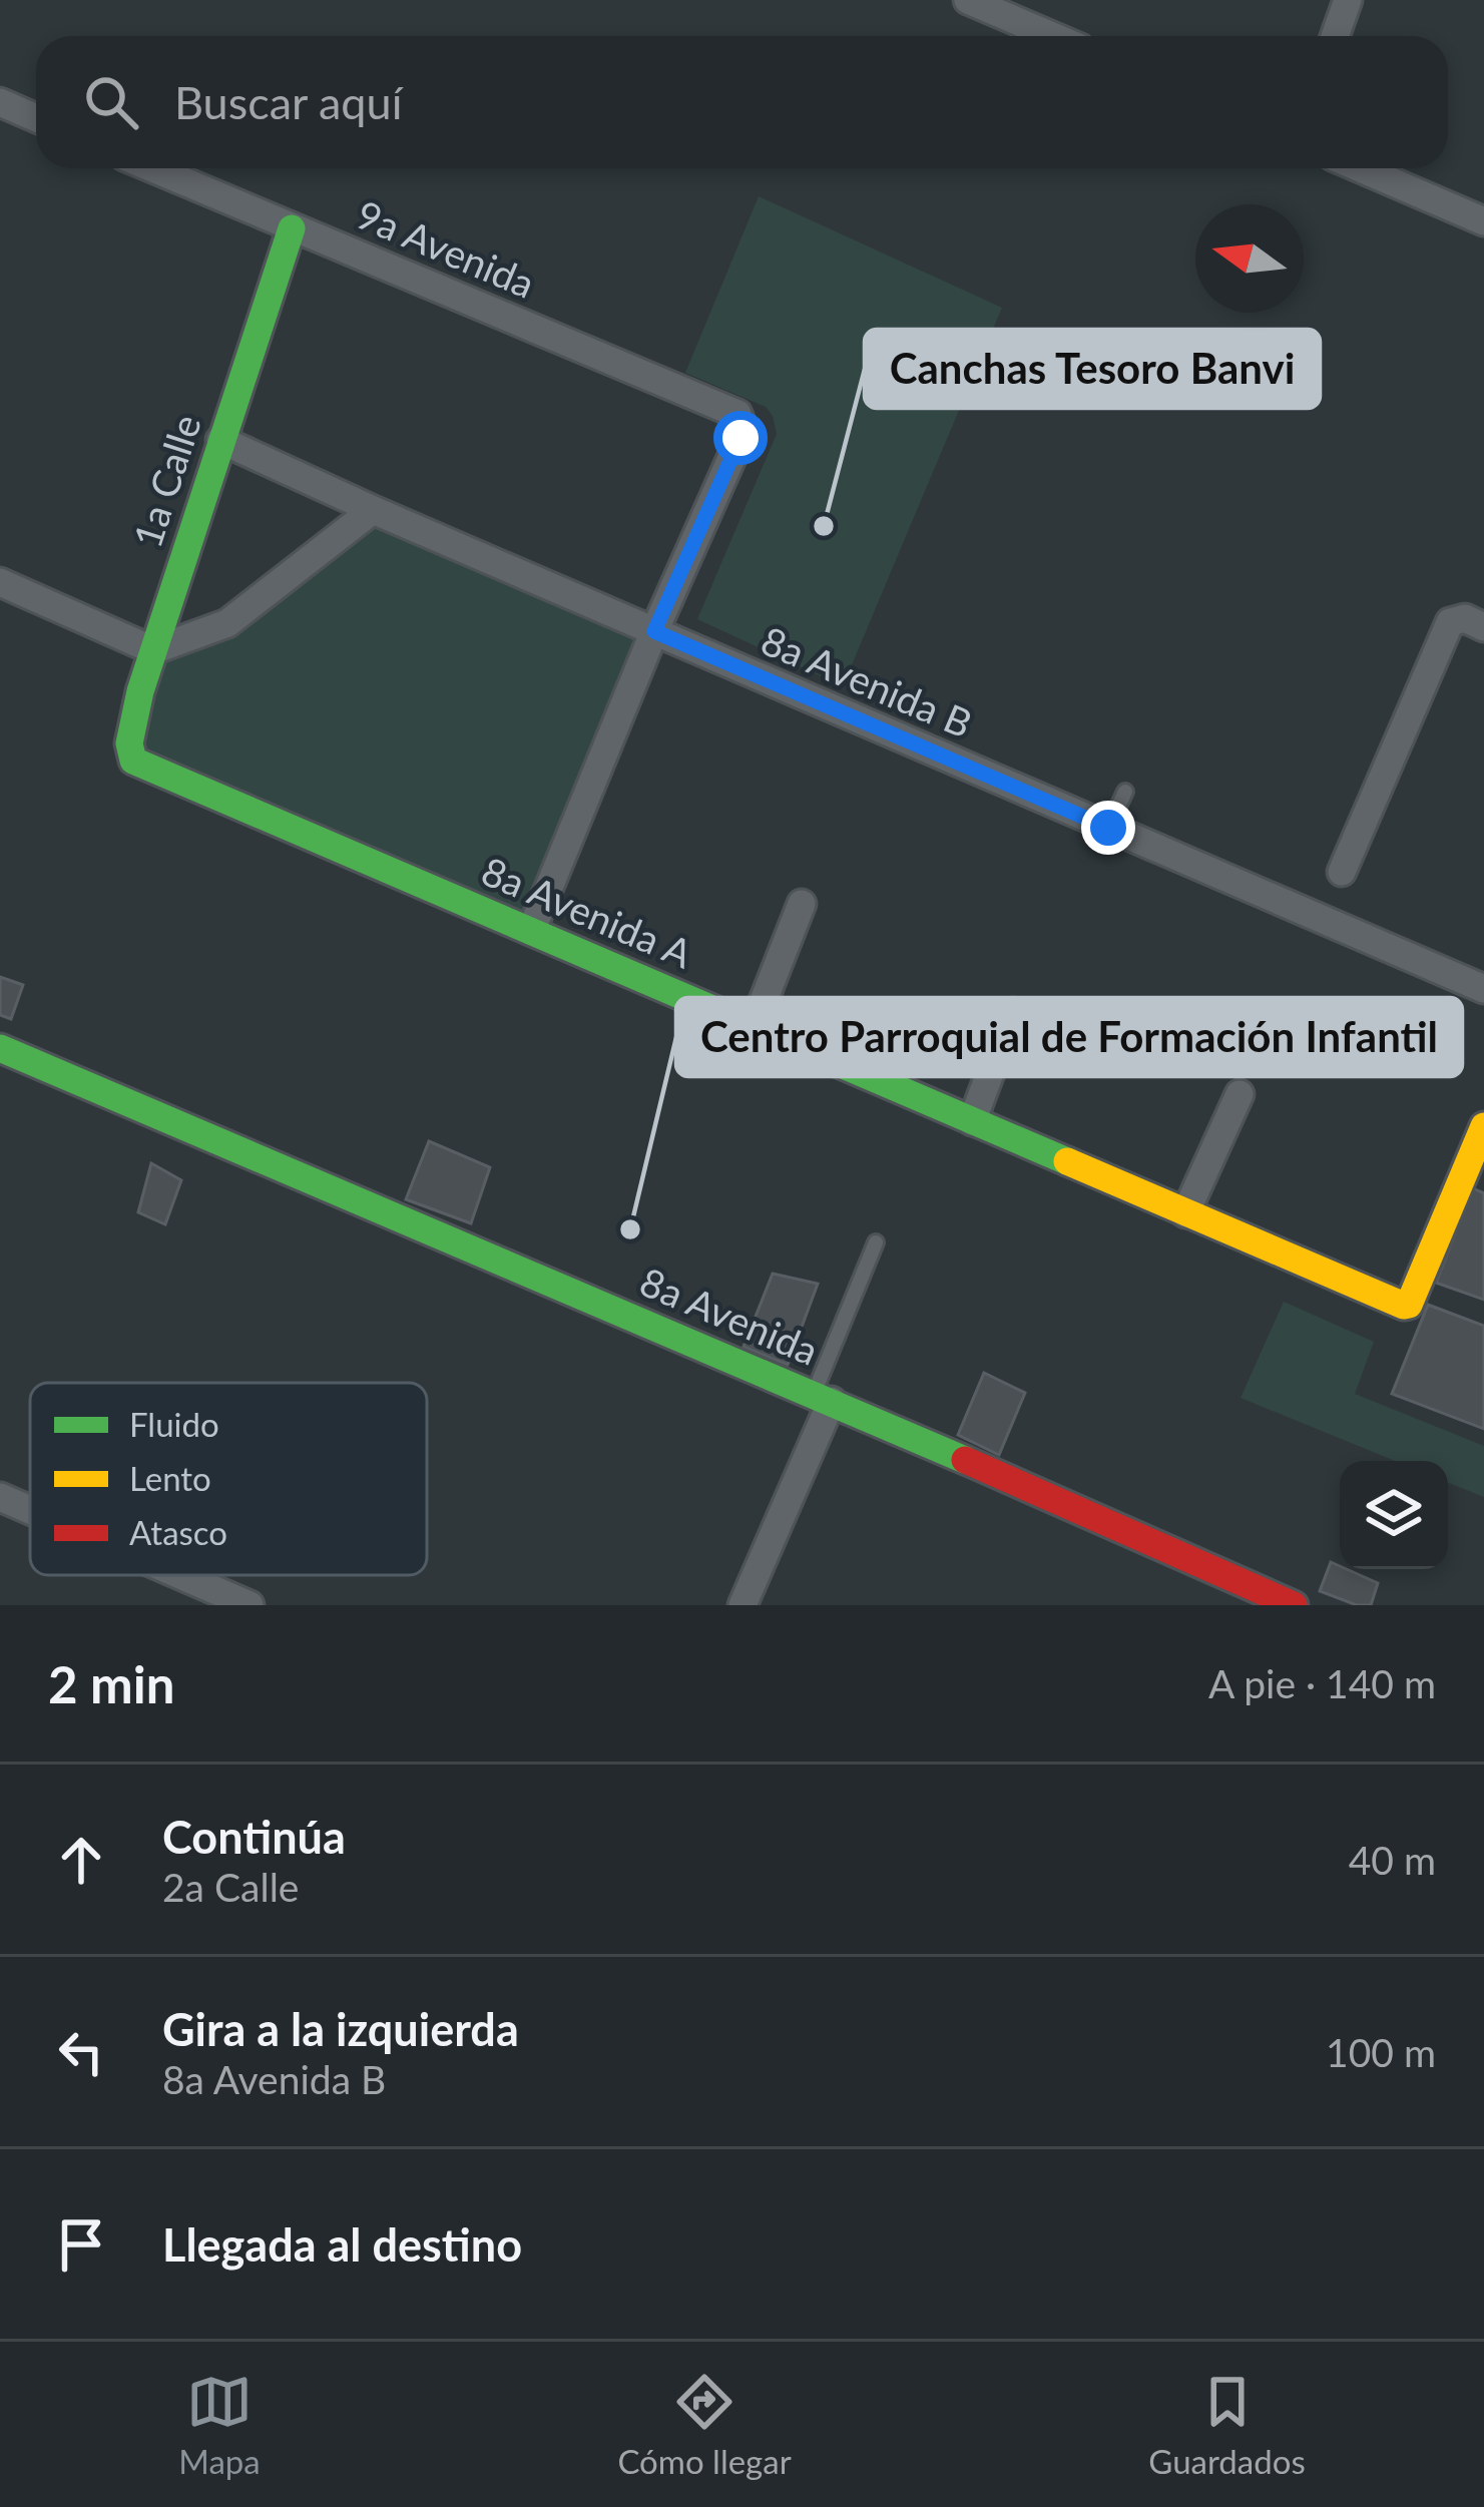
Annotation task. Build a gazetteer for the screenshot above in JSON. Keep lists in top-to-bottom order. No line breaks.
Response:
{"streets":{"street":["9a Avenida","1a Calle","8a Avenida B","8a Avenida A","8a Avenida"]},"crossings":[["9a Avenida","1a Calle"],["9a Avenida","8a Avenida B"],["1a Calle","8a Avenida B"],["1a Calle","8a Avenida A"]],"places":["Canchas Tesoro Banvi","Centro Parroquial de Formación Infantil"],"legend":["Fluido","Lento","Atasco"],"north":"left","page":{"search":"Buscar aquí","heading":["2 min","A pie · 140 m"],"list":[["Continúa","2a Calle","40 m"],["Gira a la izquierda","8a Avenida B","100 m"],"Llegada al destino"],"nav":["Mapa","Cómo llegar","Guardados"]}}
